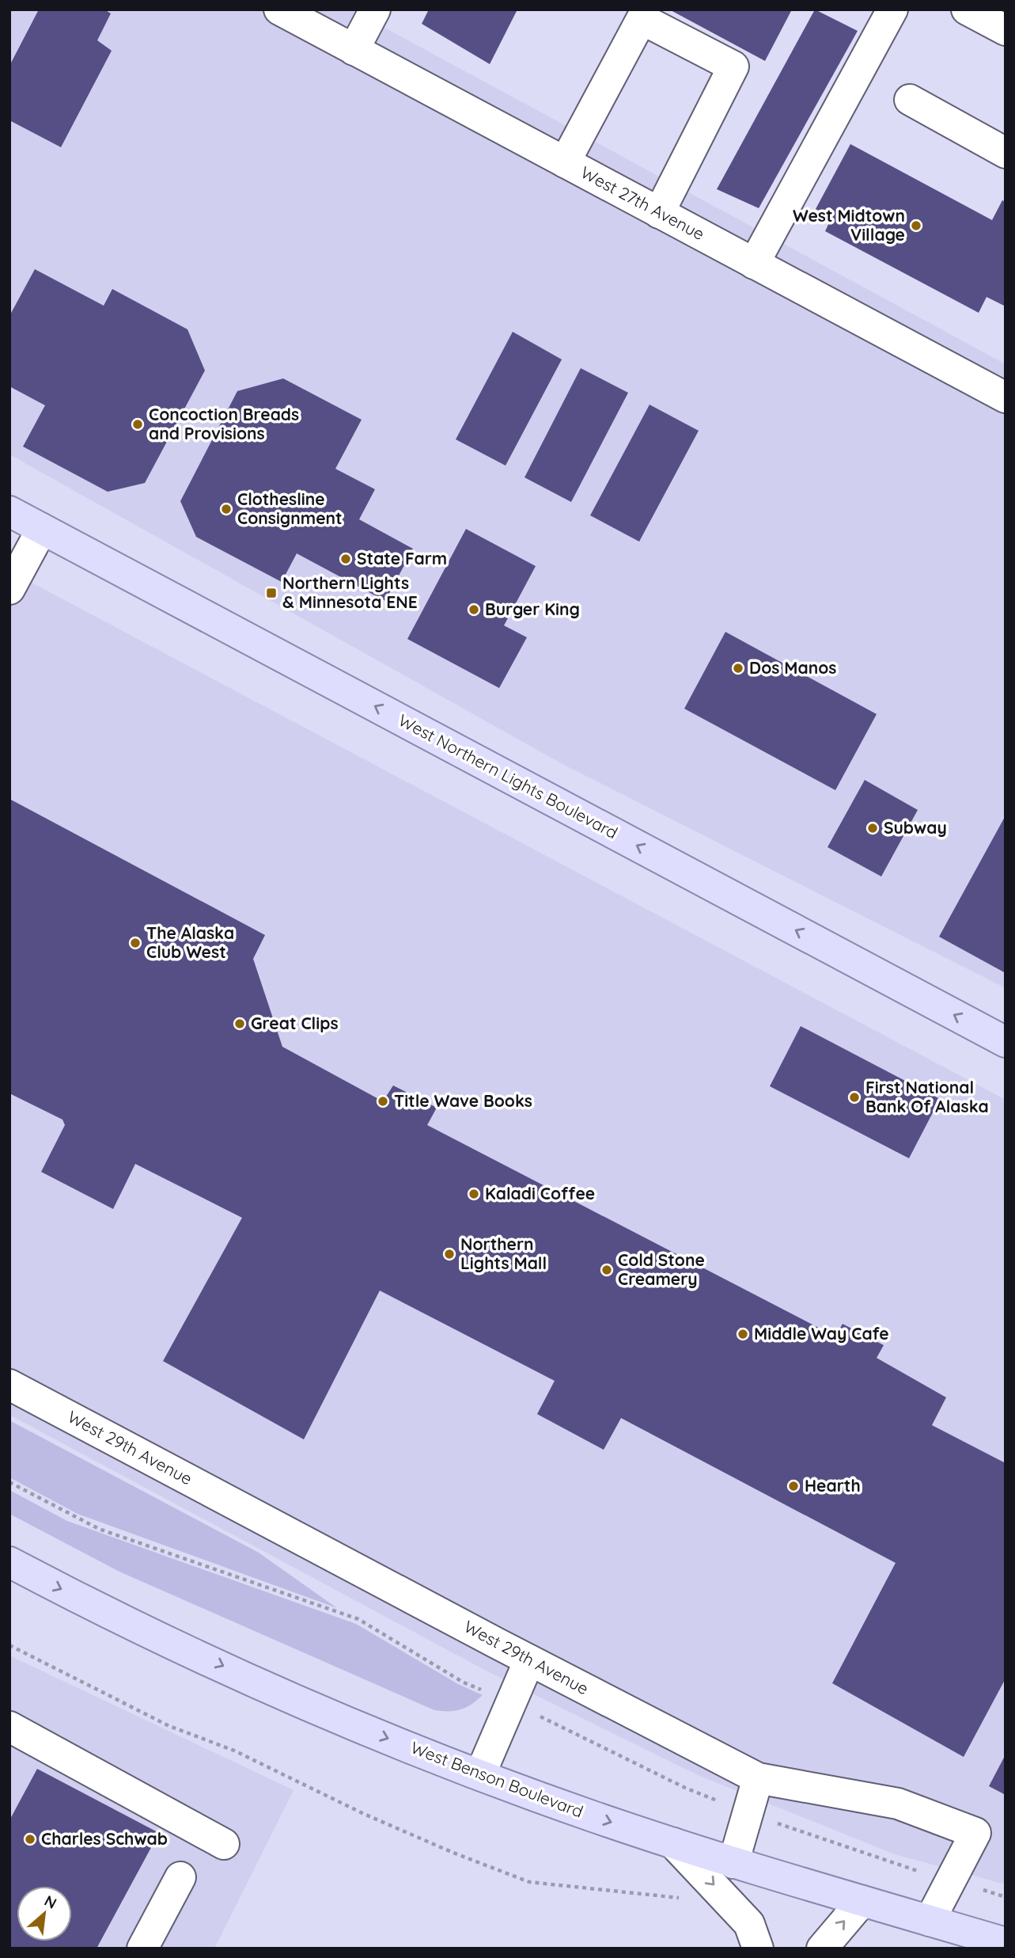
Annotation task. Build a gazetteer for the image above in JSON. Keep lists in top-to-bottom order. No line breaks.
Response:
{"streets":{"main road":["West Northern Lights Boulevard","West Benson Boulevard"],"street":["West 27th Avenue","West 29th Avenue"]},"crossings":[["West 29th Avenue","West Benson Boulevard"]],"one_way":["West Northern Lights Boulevard","West Benson Boulevard"],"places":{"other":["West Midtown Village","Concoction Breads and Provisions","Clothesline Consignment","State Farm","Burger King","Dos Manos","Subway","The Alaska Club West","Great Clips","First National Bank Of Alaska","Title Wave Books","Kaladi Coffee","Northern Lights Mall","Cold Stone Creamery","Middle Way Cafe","Hearth","Charles Schwab"],"transit":["Northern Lights & Minnesota ENE"]},"north":"top right"}
